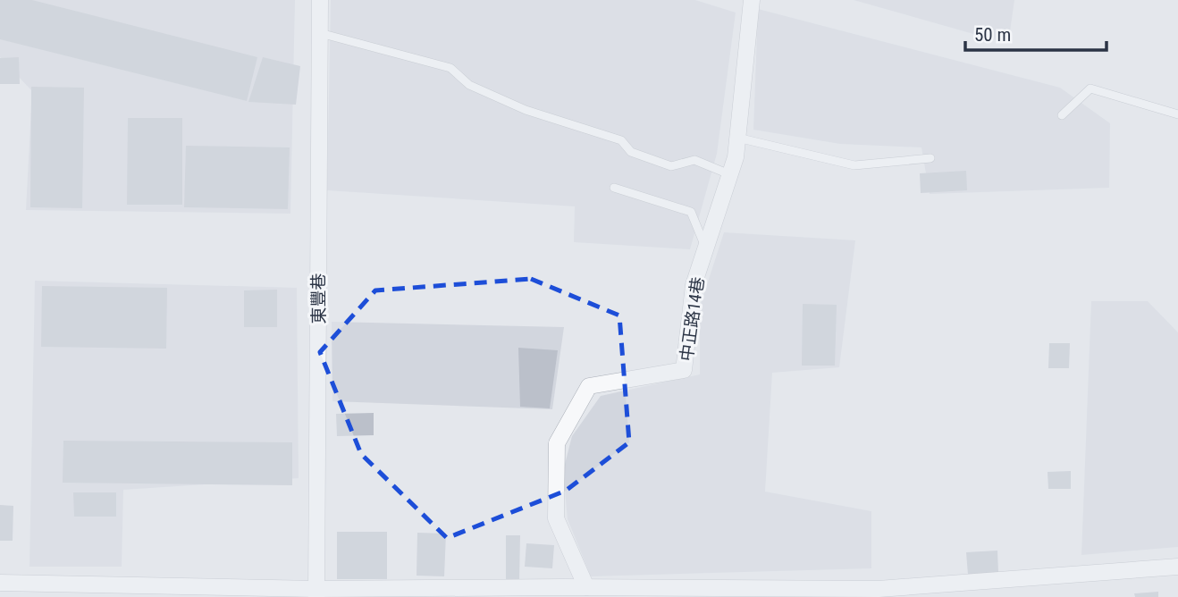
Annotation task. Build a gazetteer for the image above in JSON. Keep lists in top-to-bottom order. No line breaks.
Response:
{"streets":{"street":["東豐巷","中正路14巷"]},"scale_bar":"50 m"}
